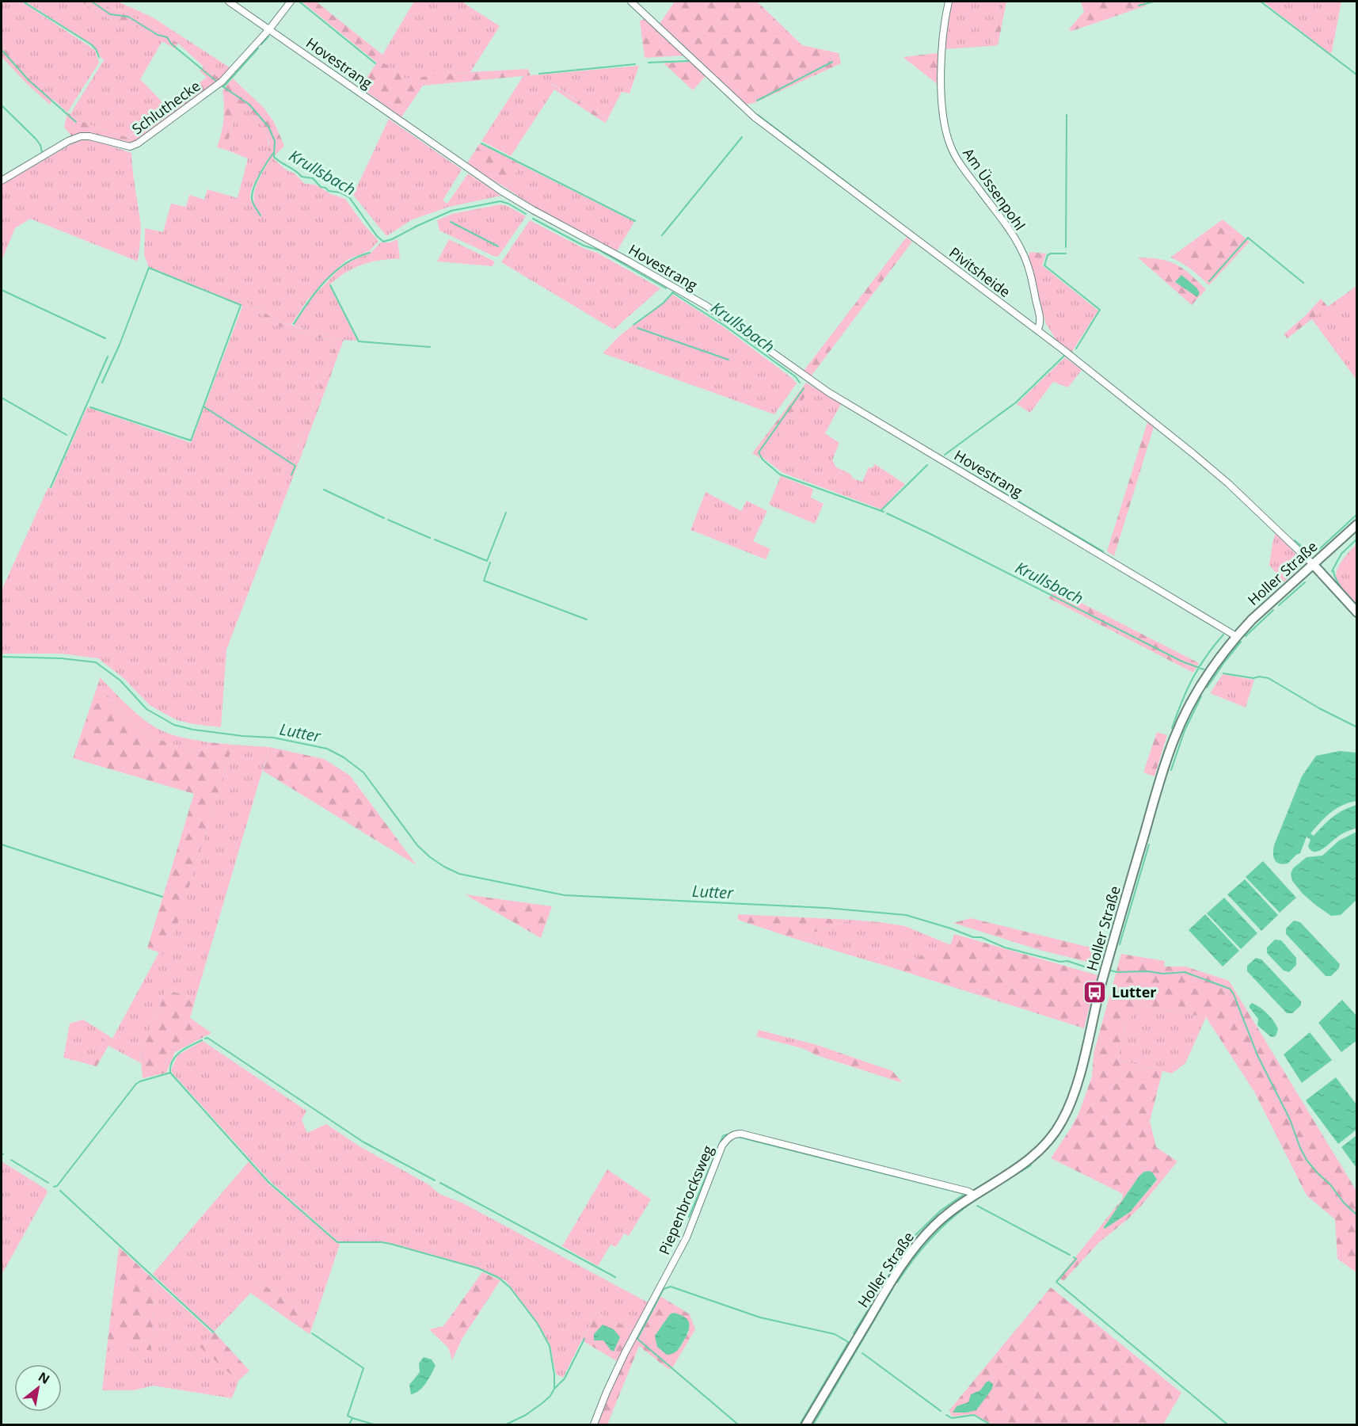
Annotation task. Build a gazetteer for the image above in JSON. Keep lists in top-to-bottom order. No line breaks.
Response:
{"streets":{"street":["Hovestrang","Schluthecke","Am Üssenpohl","Pivitsheide","Holler Straße","Piepenbrocksweg"]},"crossings":[["Hovestrang","Schluthecke"],["Hovestrang","Holler Straße"],["Am Üssenpohl","Pivitsheide"],["Pivitsheide","Holler Straße"],["Holler Straße","Piepenbrocksweg"]],"water":["Krullsbach","Lutter"],"places":{"bus stop":["Lutter"]},"north":"top right"}
